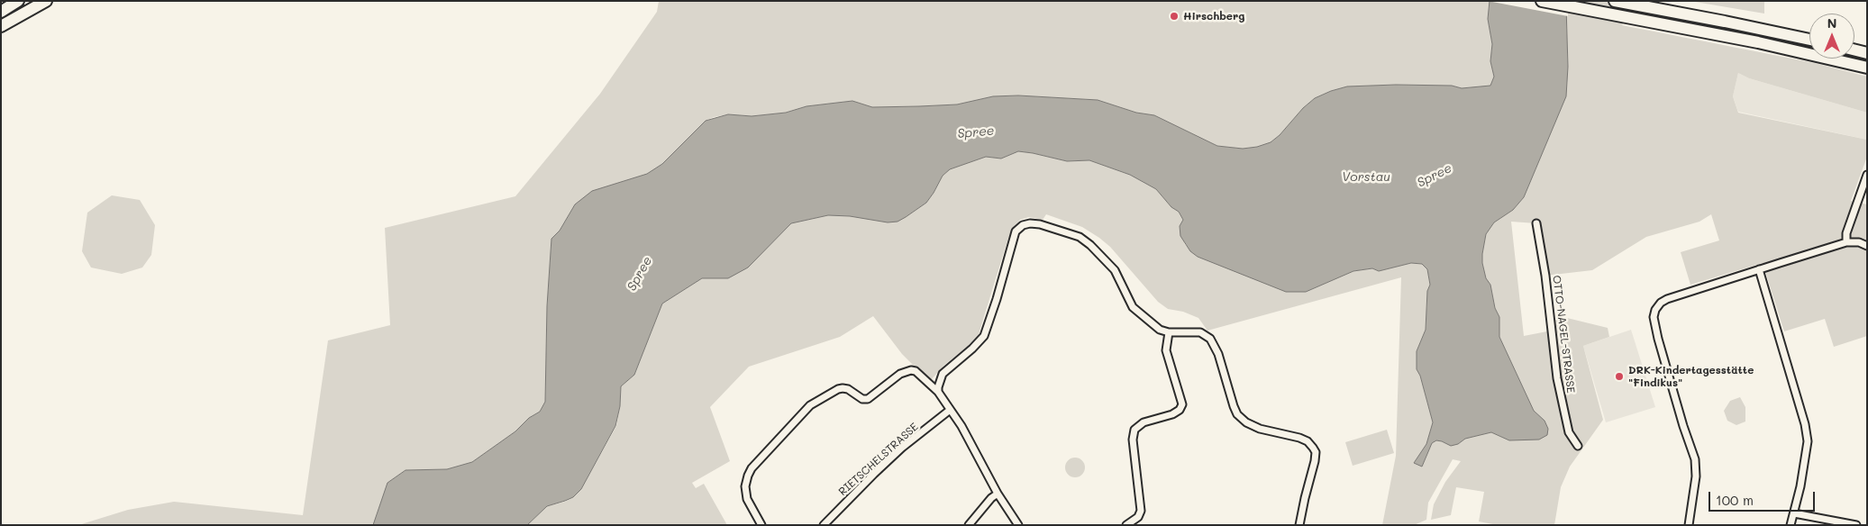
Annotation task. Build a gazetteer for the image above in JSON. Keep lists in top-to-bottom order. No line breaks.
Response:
{"streets":{"street":["OTTO-NAGEL-STRASSE","RIETSCHELSTRASSE"]},"water":["Spree","Vorstau"],"places":["Hirschberg","DRK-Kindertagesstätte \"Findikus\""],"scale_bar":"100 m","north":"top"}
